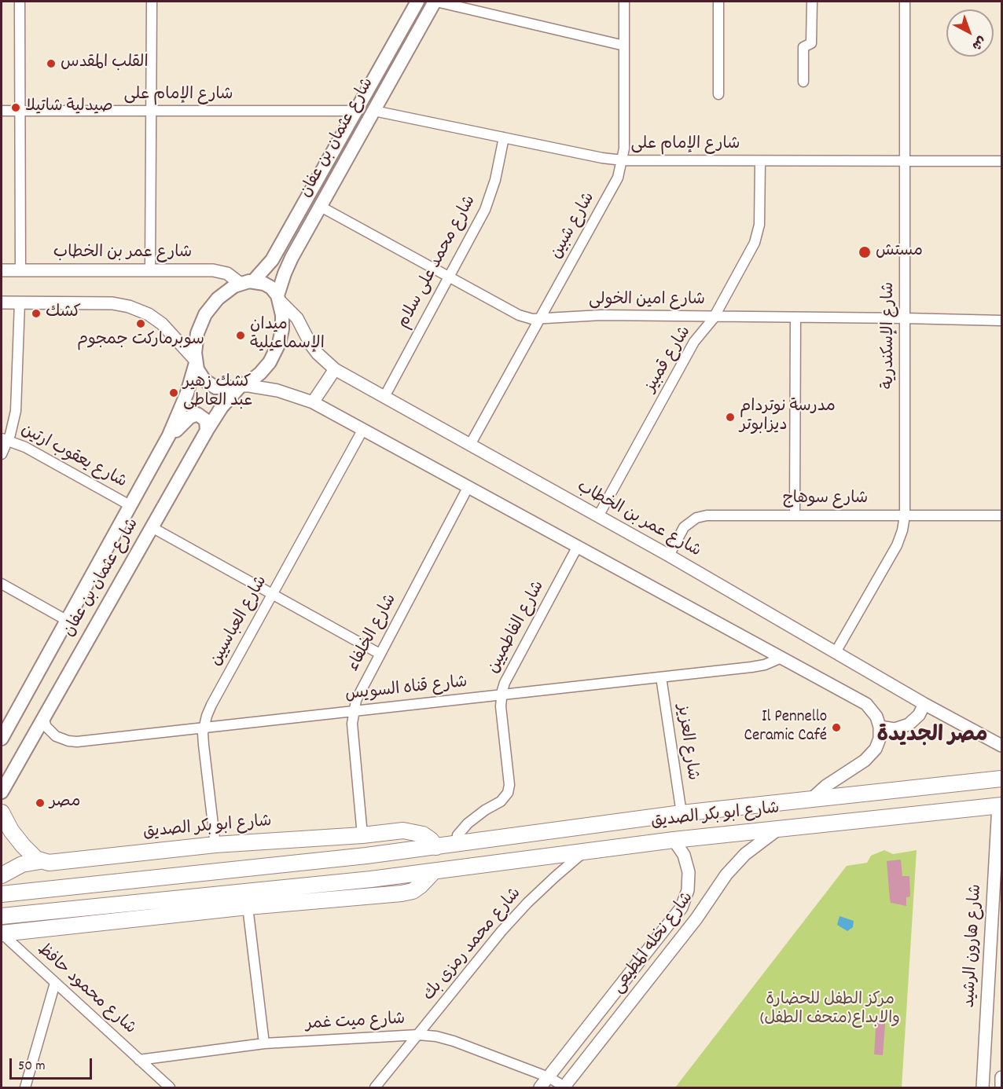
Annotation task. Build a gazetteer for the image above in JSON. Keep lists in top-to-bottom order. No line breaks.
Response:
{"streets":{"main road":["شارع عثمان بن عفان","شارع ابو بكر الصديق"],"street":["شارع الإمام على","شارع شبين","شارع عمر بن الخطاب","شارع محمد على سلام","شارع امين الخولى","شارع الإسكندرية","شارع قمبيز","شارع يعقوب ارتين","شارع سوهاج","شارع العباسيين","شارع الفاطميين","شارع الخلفاء","شارع قناه السويس","شارع العزيز","شارع نخله المطيعى","شارع محمد رمزى بك","شارع هارون الرشيد","شارع محمود حافظ","شارع ميت غمر"]},"crossings":[["شارع الإمام على","شارع عثمان بن عفان"],["شارع الإمام على","شارع شبين"],["شارع الإمام على","شارع محمد على سلام"],["شارع الإمام على","شارع الإسكندرية"],["شارع الإمام على","شارع قمبيز"],["شارع عثمان بن عفان","شارع عمر بن الخطاب"],["شارع عثمان بن عفان","شارع امين الخولى"],["شارع عثمان بن عفان","شارع يعقوب ارتين"],["شارع عثمان بن عفان","شارع قناه السويس"],["شارع شبين","شارع عمر بن الخطاب"],["شارع شبين","شارع امين الخولى"],["شارع عمر بن الخطاب","شارع محمد على سلام"],["شارع عمر بن الخطاب","شارع الإسكندرية"],["شارع عمر بن الخطاب","شارع قمبيز"],["شارع عمر بن الخطاب","شارع سوهاج"],["شارع محمد على سلام","شارع امين الخولى"],["شارع امين الخولى","شارع الإسكندرية"],["شارع امين الخولى","شارع قمبيز"],["شارع الإسكندرية","شارع سوهاج"],["شارع العباسيين","شارع قناه السويس"],["شارع العباسيين","شارع ابو بكر الصديق"],["شارع الفاطميين","شارع قناه السويس"],["شارع الفاطميين","شارع ابو بكر الصديق"],["شارع الخلفاء","شارع قناه السويس"],["شارع الخلفاء","شارع ابو بكر الصديق"],["شارع قناه السويس","شارع العزيز"],["شارع العزيز","شارع ابو بكر الصديق"],["شارع ابو بكر الصديق","شارع نخله المطيعى"],["شارع ابو بكر الصديق","شارع محمد رمزى بك"],["شارع ابو بكر الصديق","شارع هارون الرشيد"],["شارع نخله المطيعى","شارع ميت غمر"],["شارع محمد رمزى بك","شارع ميت غمر"],["شارع محمود حافظ","شارع ميت غمر"]],"districts":["مصر الجديدة"],"parks":["مركز الطفل للحضارة والابداع(متحف الطفل)"],"places":["القلب المقدس","صيدلية شاتيلا","مستش","كشك","سوبرماركت جمجوم","ميدان الإسماعيلية","كشك زهير عبد العاطى","مدرسة نوتردام ديزابوتر","Il Pennello Ceramic Café","مصر"],"scale_bar":"50 m","north":"bottom right"}
